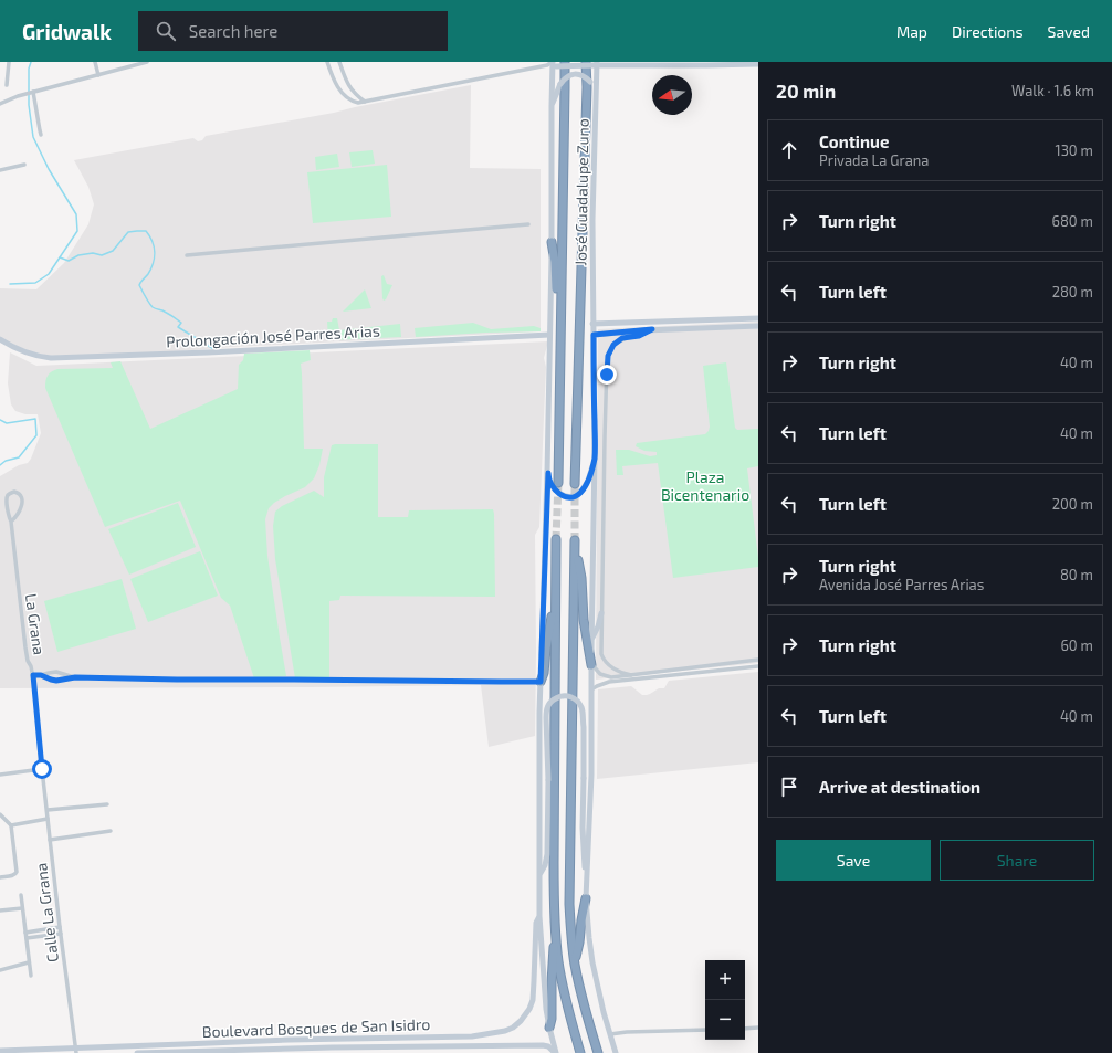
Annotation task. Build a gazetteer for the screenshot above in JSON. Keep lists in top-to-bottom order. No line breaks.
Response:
{"streets":{"main road":["José Guadalupe Zuno","Prolongación José Parres Arias","Boulevard Bosques de San Isidro"],"street":["La Grana","Calle La Grana"]},"crossings":[["La Grana","Calle La Grana"],["Calle La Grana","Boulevard Bosques de San Isidro"]],"parks":["Plaza Bicentenario"],"north":"left","page":{"header":"Gridwalk","search":"Search here","nav":["Map","Directions","Saved"],"heading":["20 min","Walk · 1.6 km"],"list":[["Continue","Privada La Grana","130 m"],["Turn right","680 m"],["Turn left","280 m"],["Turn right","40 m"],["Turn left","40 m"],["Turn left","200 m"],["Turn right","Avenida José Parres Arias","80 m"],["Turn right","60 m"],["Turn left","40 m"],"Arrive at destination"],"buttons":["Save","Share"],"map_buttons":["+","−"]}}
